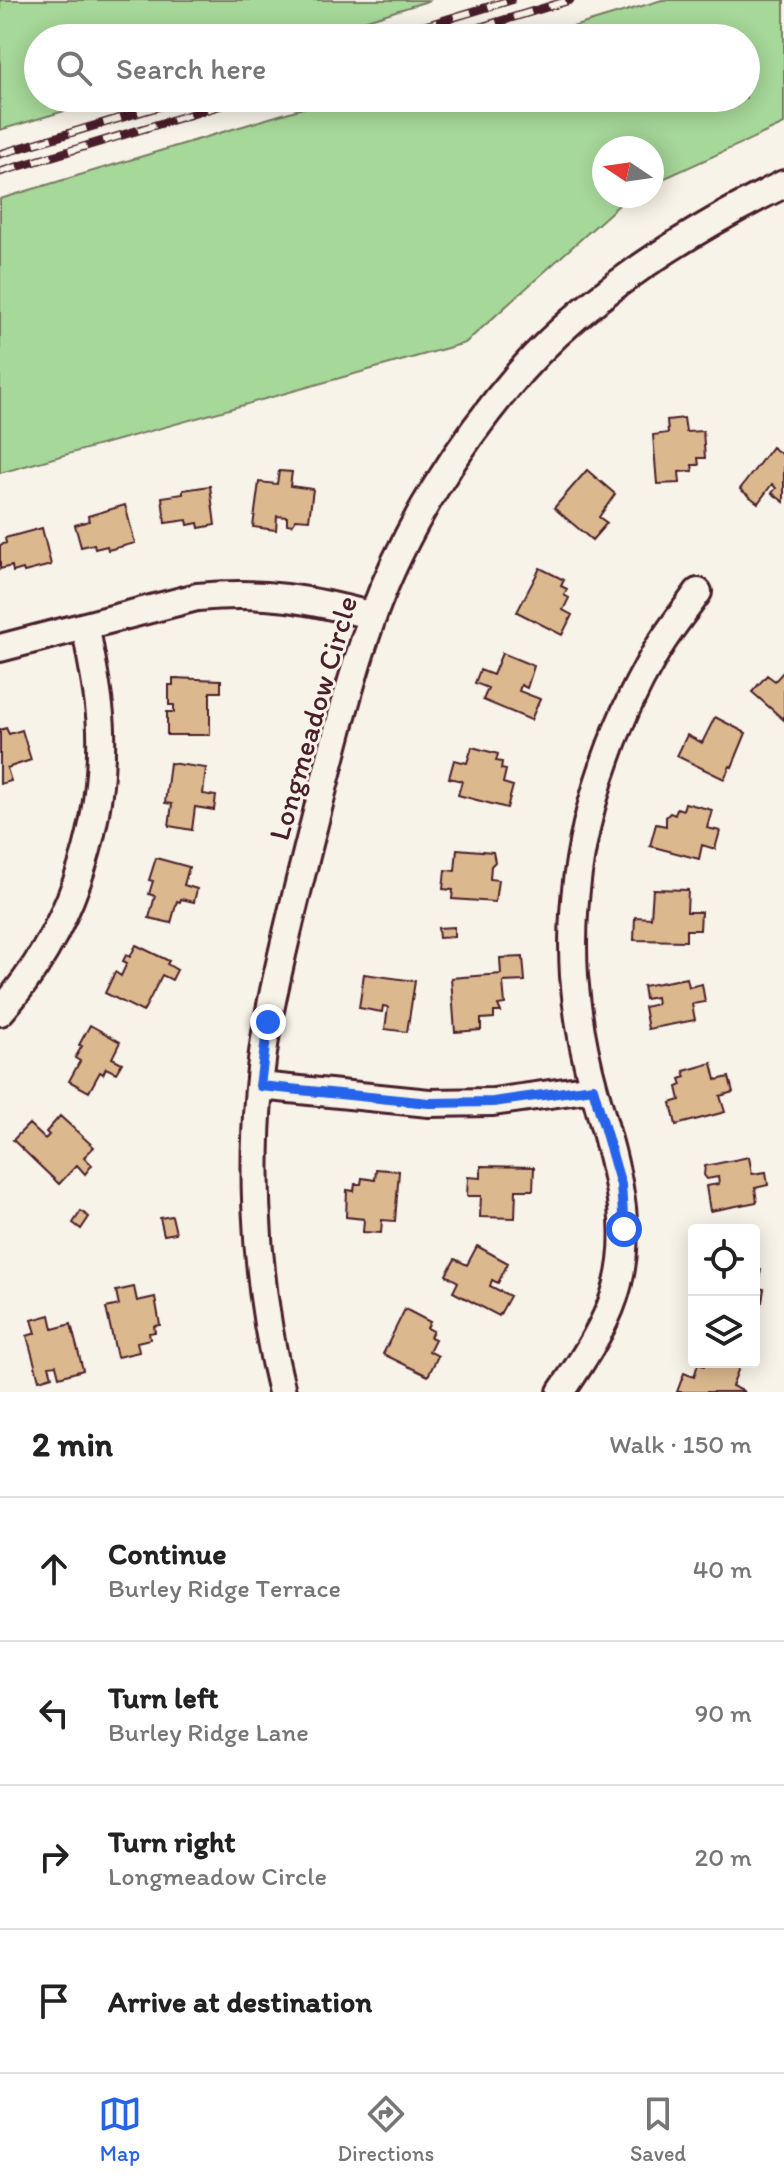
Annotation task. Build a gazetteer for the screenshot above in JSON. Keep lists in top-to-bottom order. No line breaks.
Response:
{"streets":{"street":["Longmeadow Circle"]},"north":"left","page":{"search":"Search here","heading":["2 min","Walk · 150 m"],"list":[["Continue","Burley Ridge Terrace","40 m"],["Turn left","Burley Ridge Lane","90 m"],["Turn right","Longmeadow Circle","20 m"],"Arrive at destination"],"nav":["Map","Directions","Saved"]}}
